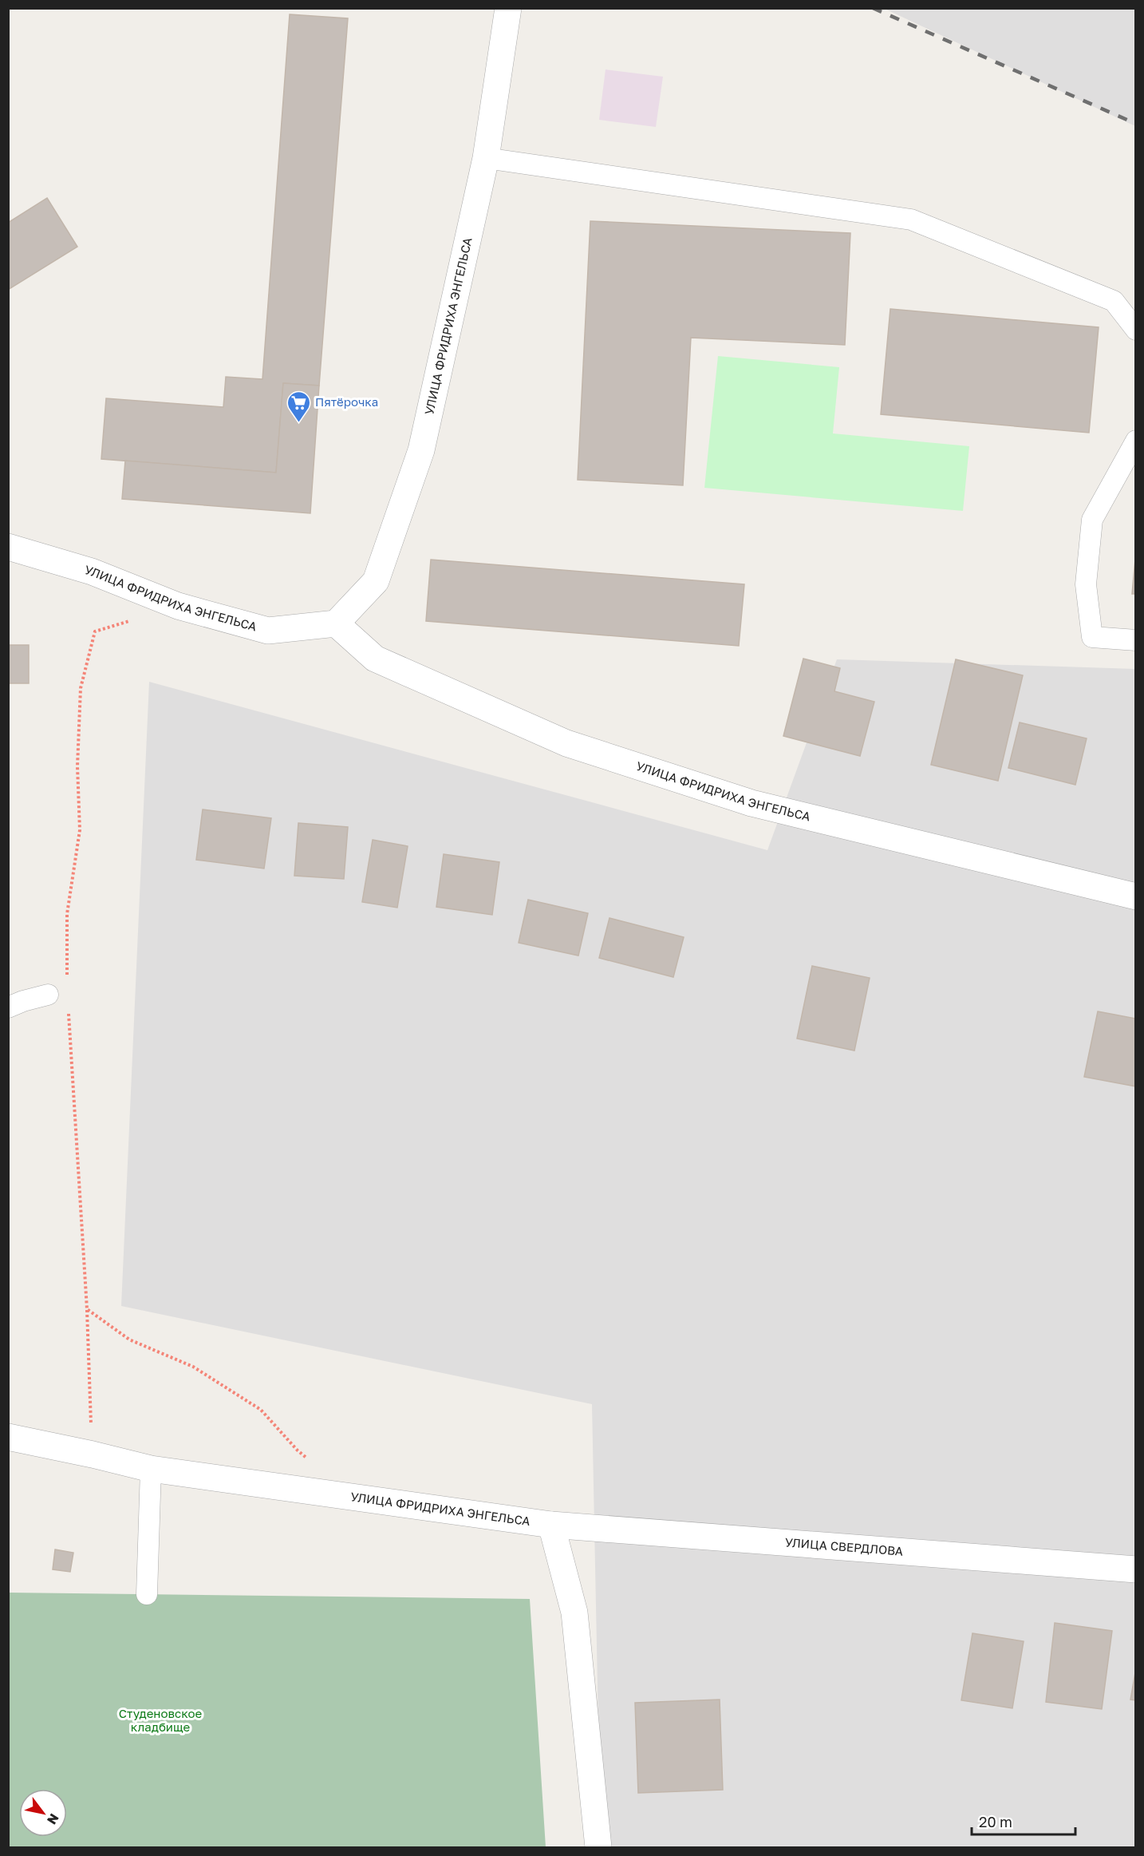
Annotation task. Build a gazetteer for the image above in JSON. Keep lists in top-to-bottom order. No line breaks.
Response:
{"streets":{"street":["УЛИЦА ФРИДРИХА ЭНГЕЛЬСА","УЛИЦА СВЕРДЛОВА"]},"crossings":[["УЛИЦА ФРИДРИХА ЭНГЕЛЬСА","УЛИЦА СВЕРДЛОВА"]],"parks":["Студеновское кладбище"],"places":{"supermarket":["Пятёрочка"]},"scale_bar":"20 m","north":"bottom right"}
